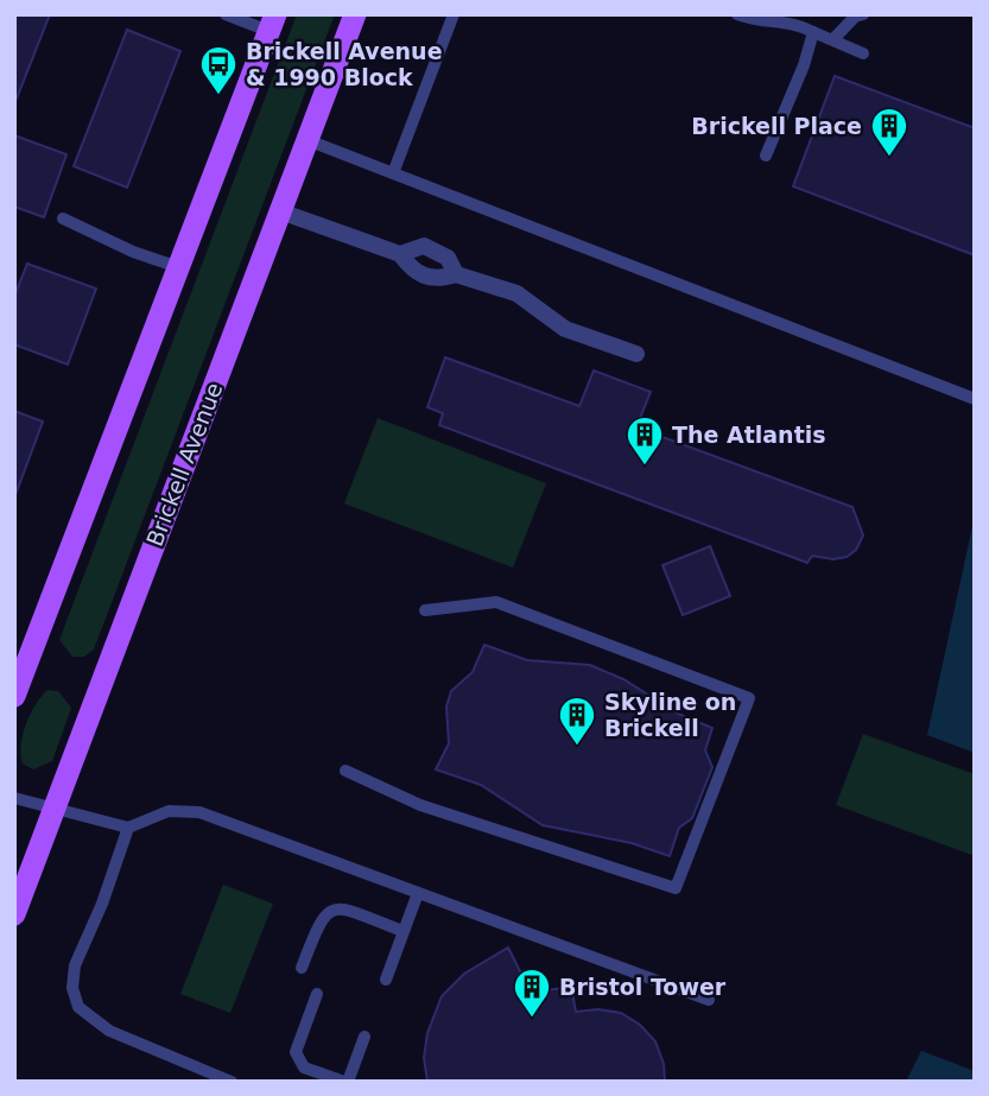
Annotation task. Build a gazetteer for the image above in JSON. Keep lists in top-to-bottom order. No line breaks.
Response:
{"streets":{"main road":["Brickell Avenue"]},"places":{"bus stop":["Brickell Avenue & 1990 Block"],"building":["Brickell Place","The Atlantis","Skyline on Brickell","Bristol Tower"]}}
